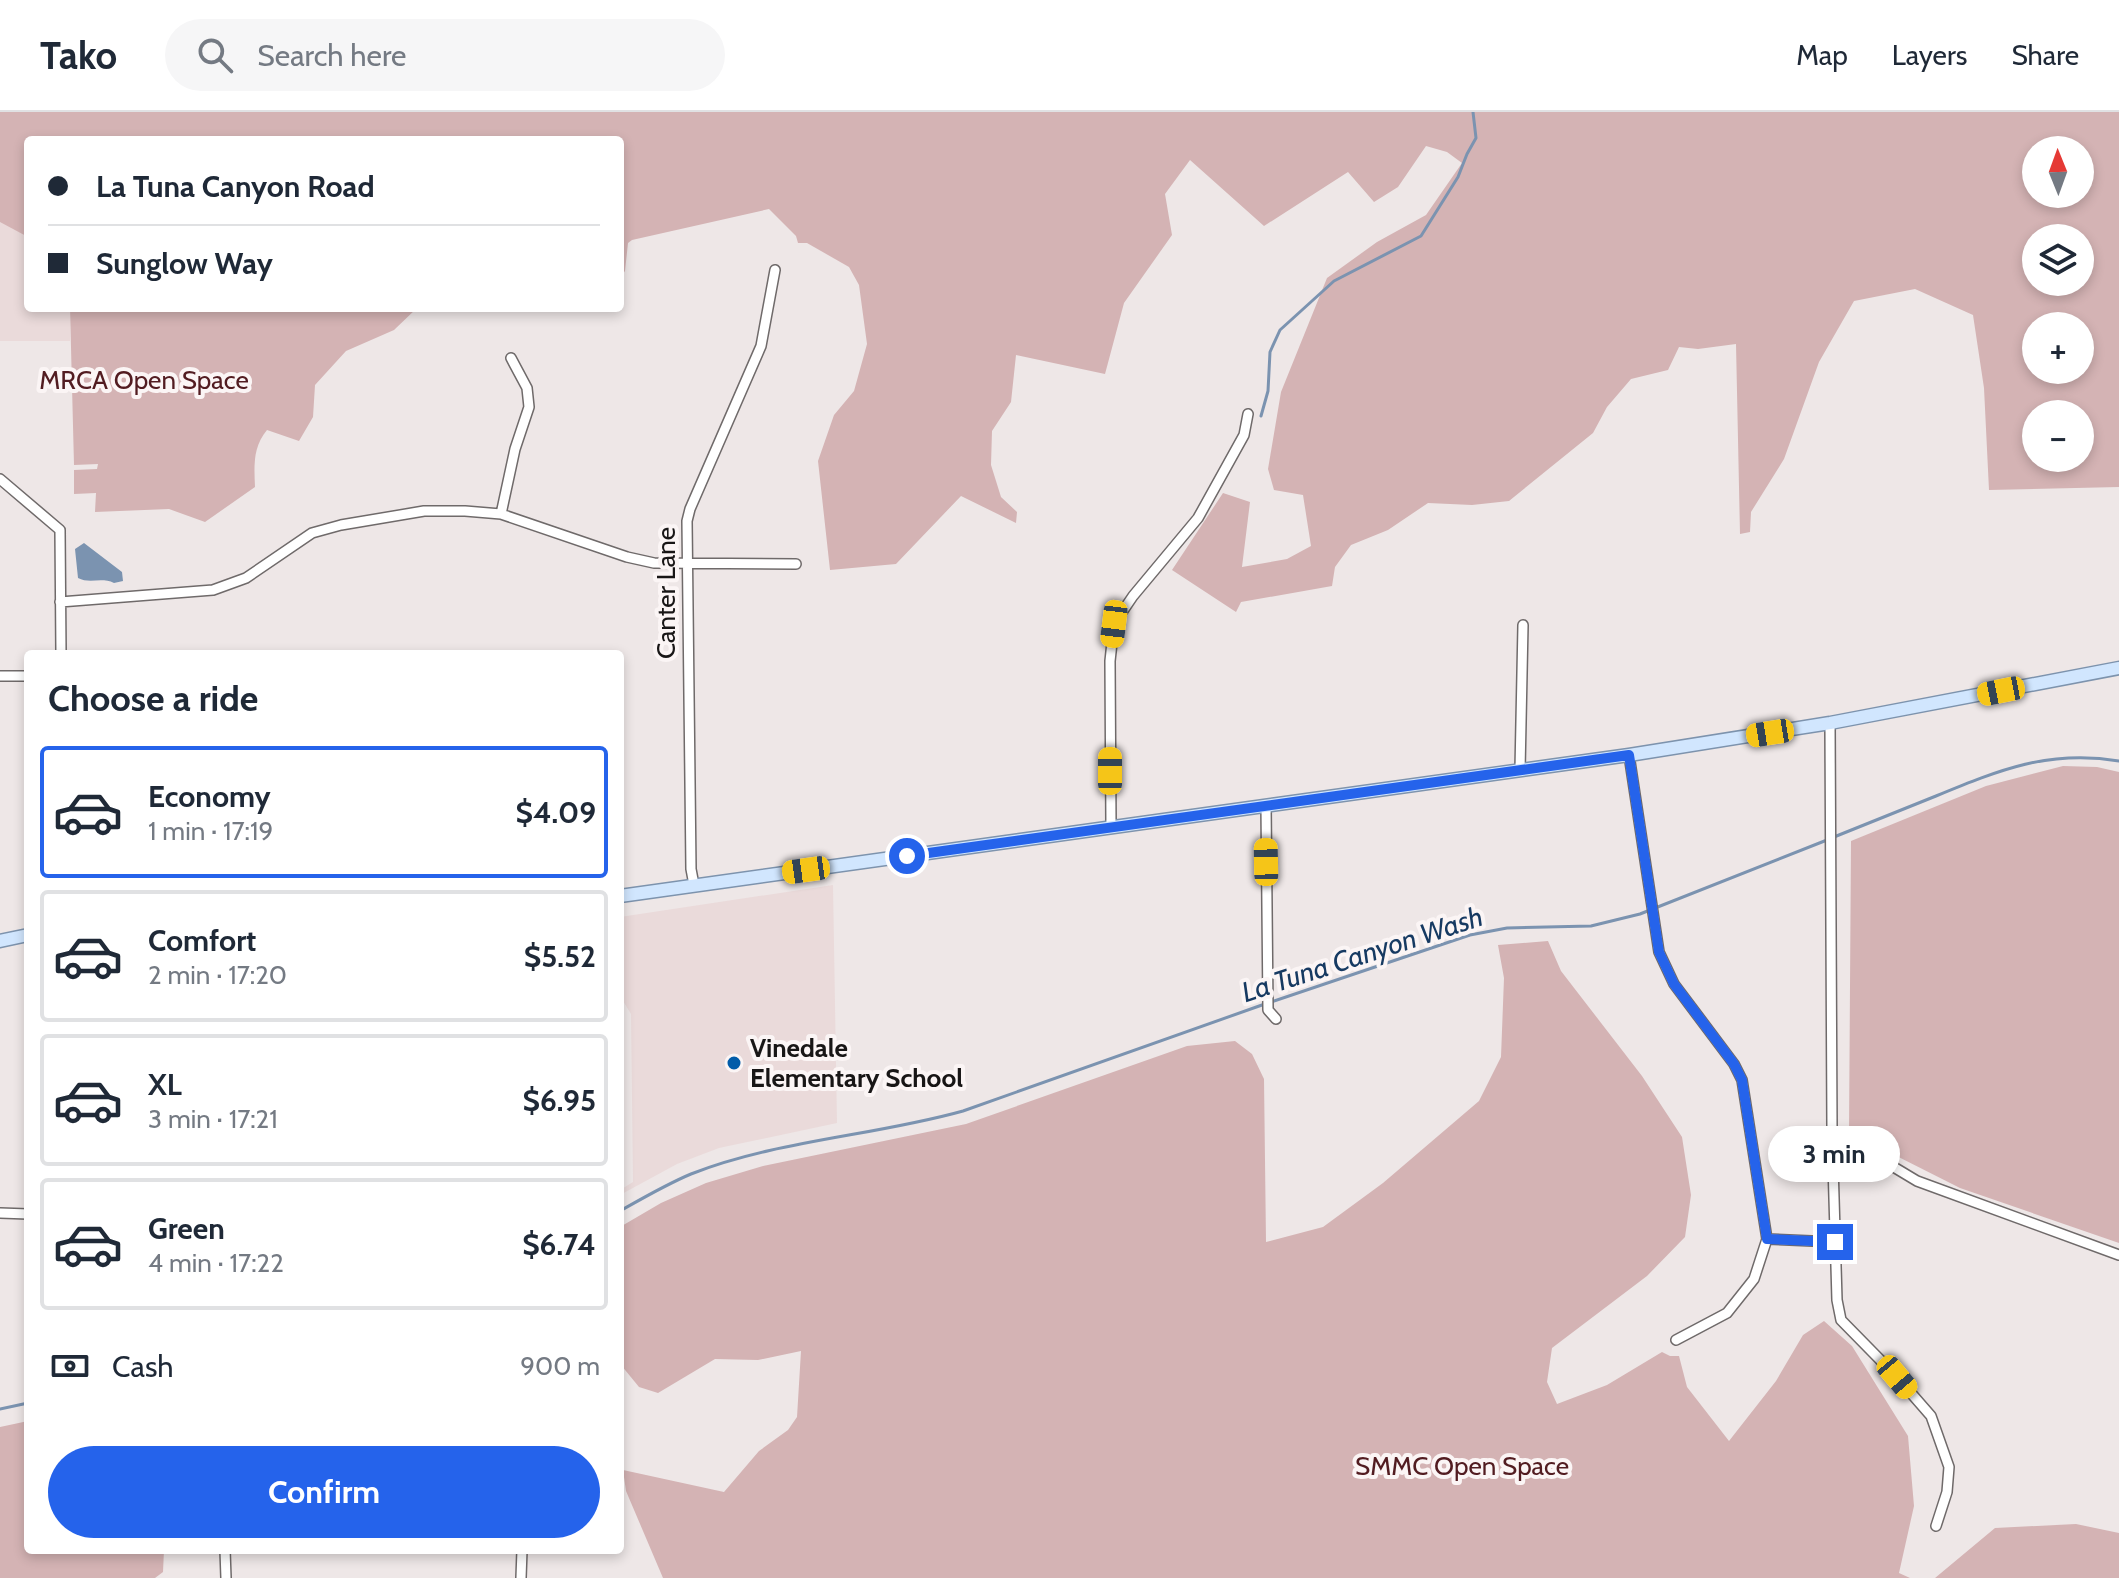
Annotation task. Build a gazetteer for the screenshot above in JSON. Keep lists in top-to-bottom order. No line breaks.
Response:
{"streets":{"street":["Canter Lane"]},"water":["La Tuna Canyon Wash"],"parks":["MRCA Open Space","SMMC Open Space"],"places":["Vinedale Elementary School"],"north":"top","page":{"header":"Tako","search":"Search here","nav":["Map","Layers","Share"],"map_buttons":["+","−"],"banner":["La Tuna Canyon Road","Sunglow Way"],"heading":"Choose a ride","list":[{"name":"Economy","note":"1 min · 17:19","value":"$4.09"},{"name":"Comfort","note":"2 min · 17:20","value":"$5.52"},{"name":"XL","note":"3 min · 17:21","value":"$6.95"},{"name":"Green","note":"4 min · 17:22","value":"$6.74"}],"bubble":"3 min","pay":["Cash","900 m"],"buttons":"Confirm"}}
